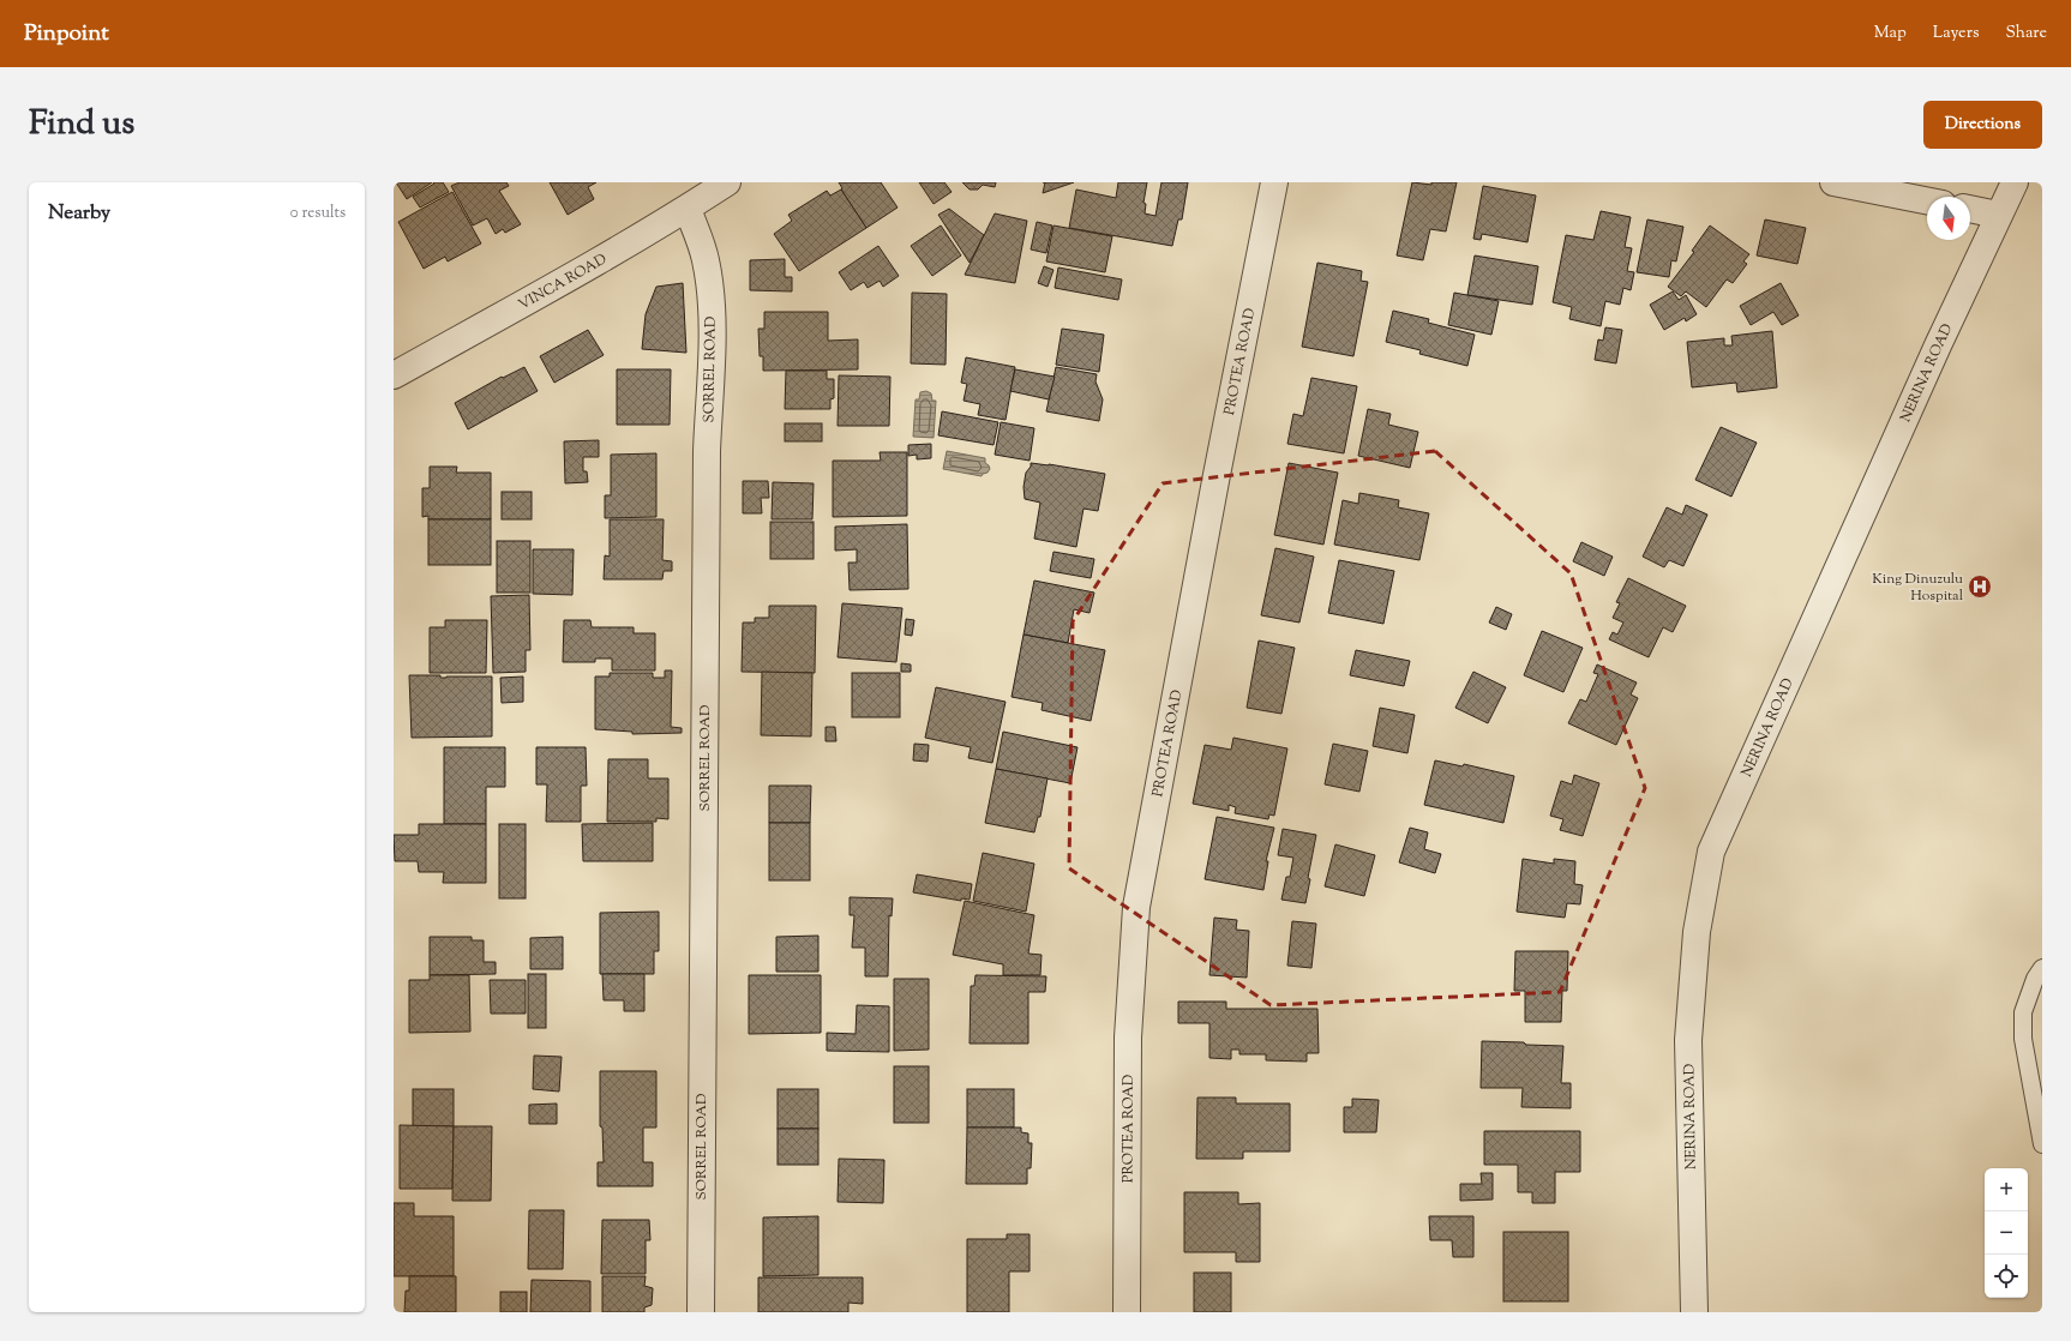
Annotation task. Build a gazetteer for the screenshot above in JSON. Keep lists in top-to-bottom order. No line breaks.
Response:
{"streets":{"street":["VINCA ROAD","PROTEA ROAD","SORREL ROAD","NERINA ROAD"]},"crossings":[["VINCA ROAD","SORREL ROAD"]],"places":{"hospital":["King Dinuzulu Hospital"]},"north":"bottom","page":{"header":"Pinpoint","nav":["Map","Layers","Share"],"title":"Find us","buttons":"Directions","heading":["Nearby","0 results"],"map_buttons":["+","−"]}}
